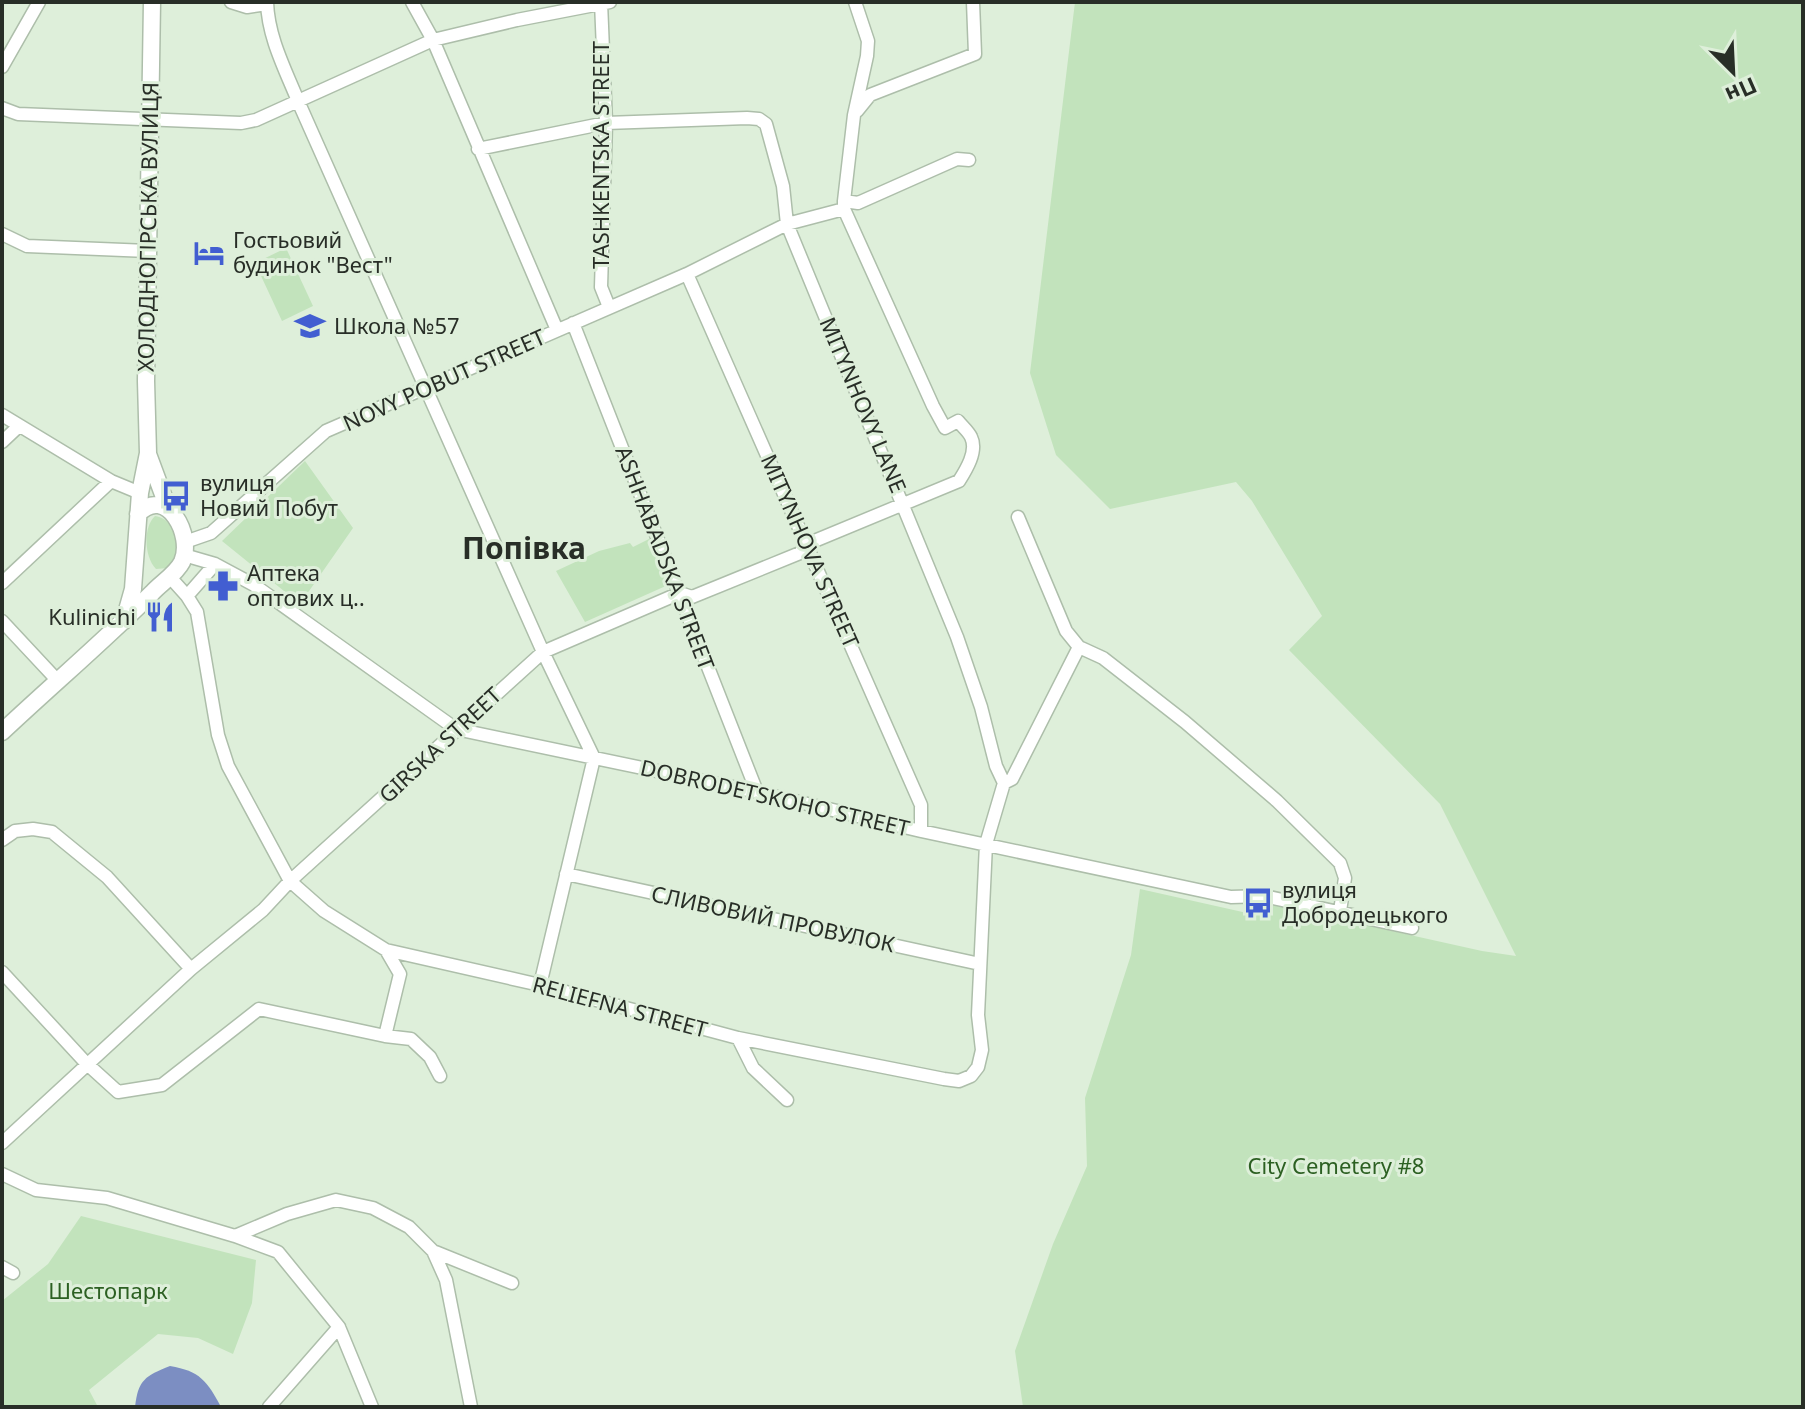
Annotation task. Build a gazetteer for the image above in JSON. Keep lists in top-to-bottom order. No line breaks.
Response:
{"streets":{"main road":["ХОЛОДНОГІРСЬКА ВУЛИЦЯ","NOVY POBUT STREET"],"street":["TASHKENTSKA STREET","MITYNHOVY LANE","MITYNHOVA STREET","ASHHABADSKA STREET","GIRSKA STREET","DOBRODETSKOHO STREET","СЛИВОВИЙ ПРОВУЛОК","RELIEFNA STREET"]},"crossings":[["TASHKENTSKA STREET","NOVY POBUT STREET"],["TASHKENTSKA STREET","MITYNHOVY LANE"],["ХОЛОДНОГІРСЬКА ВУЛИЦЯ","NOVY POBUT STREET"],["ХОЛОДНОГІРСЬКА ВУЛИЦЯ","DOBRODETSKOHO STREET"],["NOVY POBUT STREET","MITYNHOVY LANE"],["NOVY POBUT STREET","MITYNHOVA STREET"],["NOVY POBUT STREET","ASHHABADSKA STREET"],["NOVY POBUT STREET","GIRSKA STREET"],["NOVY POBUT STREET","DOBRODETSKOHO STREET"],["MITYNHOVY LANE","GIRSKA STREET"],["MITYNHOVA STREET","GIRSKA STREET"],["MITYNHOVA STREET","DOBRODETSKOHO STREET"],["ASHHABADSKA STREET","GIRSKA STREET"],["ASHHABADSKA STREET","DOBRODETSKOHO STREET"],["GIRSKA STREET","DOBRODETSKOHO STREET"],["GIRSKA STREET","RELIEFNA STREET"],["СЛИВОВИЙ ПРОВУЛОК","RELIEFNA STREET"]],"districts":["Попівка"],"parks":["City Cemetery #8","Шестопарк"],"places":{"hotel":["Гостьовий будинок \"Вест\""],"school or university":["Школа №57"],"bus stop":["вулиця Новий Побут","вулиця Добродецького"],"pharmacy":["Аптека оптових ц‥"],"restaurant":["Kulinichi"]},"north":"bottom right"}
